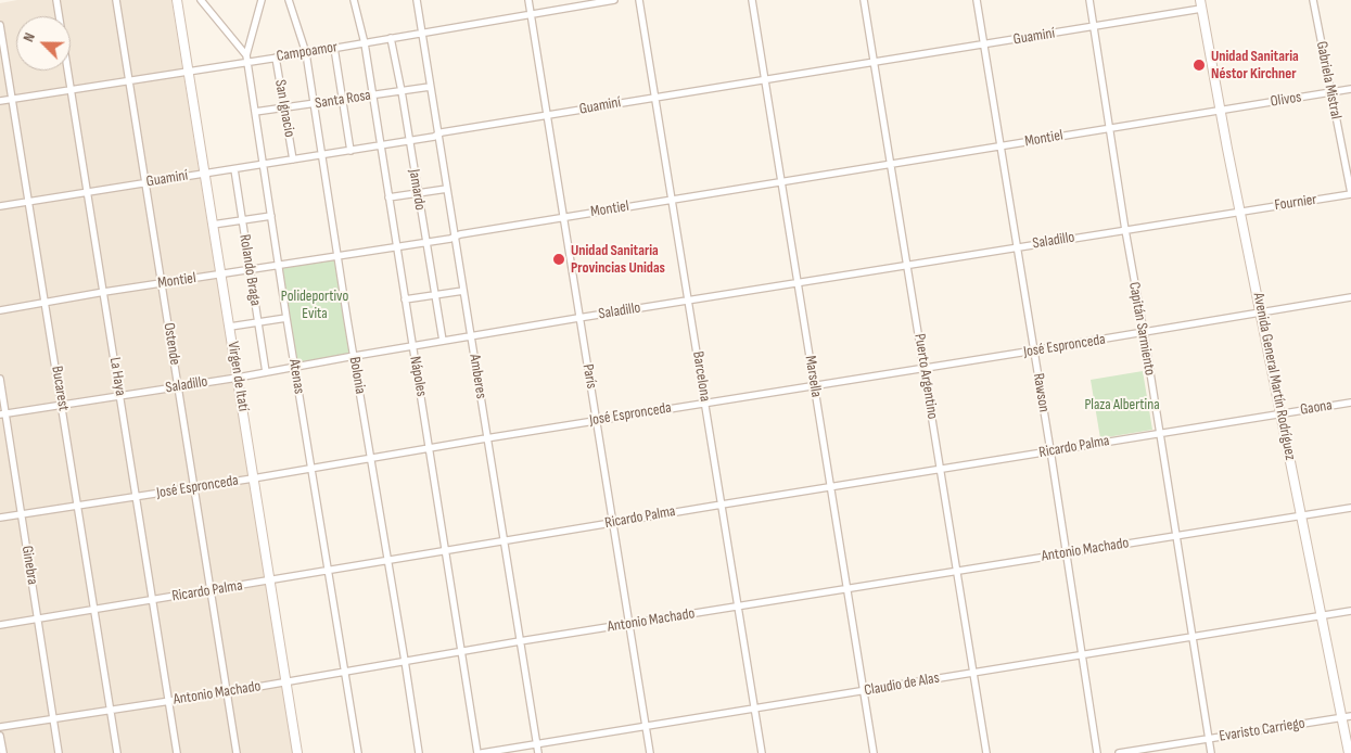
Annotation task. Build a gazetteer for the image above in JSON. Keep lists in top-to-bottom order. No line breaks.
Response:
{"streets":{"street":["Guaminí","Campoamor","Gabriela Mistral","Santa Rosa","Olivos","San Ignacio","Montiel","Jamardo","Fournier","Saladillo","Rolando Braga","Capitán Sarmiento","Ostende","José Espronceda","Bolonia","La Haya","Virgen de Itatí","Atenas","Nápoles","Amberes","París","Barcelona","Marsella","Puerto Argentino","Avenida General Martín Rodríguez","Bucarest","Rawson","Gaona","Ricardo Palma","Antonio Machado","Ginebra","Claudio de Alas","Evaristo Carriego"]},"crossings":[["Guaminí","San Ignacio"],["Guaminí","Jamardo"],["Guaminí","Rolando Braga"],["Guaminí","Capitán Sarmiento"],["Guaminí","Ostende"],["Guaminí","Bolonia"],["Guaminí","La Haya"],["Guaminí","Virgen de Itatí"],["Guaminí","Atenas"],["Guaminí","Nápoles"],["Guaminí","Amberes"],["Guaminí","París"],["Guaminí","Barcelona"],["Guaminí","Marsella"],["Guaminí","Puerto Argentino"],["Guaminí","Avenida General Martín Rodríguez"],["Guaminí","Bucarest"],["Guaminí","Rawson"],["Campoamor","San Ignacio"],["Campoamor","Jamardo"],["Campoamor","Ostende"],["Campoamor","Bolonia"],["Campoamor","La Haya"],["Campoamor","Virgen de Itatí"],["Campoamor","Atenas"],["Campoamor","Nápoles"],["Campoamor","Amberes"],["Campoamor","París"],["Campoamor","Bucarest"],["Gabriela Mistral","Olivos"],["Gabriela Mistral","Fournier"],["Santa Rosa","San Ignacio"],["Santa Rosa","Jamardo"],["Santa Rosa","Bolonia"],["Santa Rosa","Atenas"],["Santa Rosa","Nápoles"],["Santa Rosa","Amberes"],["Olivos","Montiel"],["Olivos","Avenida General Martín Rodríguez"],["Montiel","Jamardo"],["Montiel","Rolando Braga"],["Montiel","Capitán Sarmiento"],["Montiel","Ostende"],["Montiel","Bolonia"],["Montiel","La Haya"],["Montiel","Virgen de Itatí"],["Montiel","Atenas"],["Montiel","Nápoles"],["Montiel","Amberes"],["Montiel","París"],["Montiel","Barcelona"],["Montiel","Marsella"],["Montiel","Puerto Argentino"],["Montiel","Avenida General Martín Rodríguez"],["Montiel","Bucarest"],["Montiel","Rawson"],["Jamardo","Saladillo"],["Fournier","Saladillo"],["Fournier","Avenida General Martín Rodríguez"],["Saladillo","Rolando Braga"],["Saladillo","Capitán Sarmiento"],["Saladillo","Ostende"],["Saladillo","Bolonia"],["Saladillo","La Haya"],["Saladillo","Virgen de Itatí"],["Saladillo","Atenas"],["Saladillo","Nápoles"],["Saladillo","Amberes"],["Saladillo","París"],["Saladillo","Barcelona"],["Saladillo","Marsella"],["Saladillo","Puerto Argentino"],["Saladillo","Avenida General Martín Rodríguez"],["Saladillo","Bucarest"],["Saladillo","Rawson"],["Saladillo","Ginebra"],["Capitán Sarmiento","José Espronceda"],["Capitán Sarmiento","Ricardo Palma"],["Capitán Sarmiento","Antonio Machado"],["Capitán Sarmiento","Claudio de Alas"],["Capitán Sarmiento","Evaristo Carriego"],["Ostende","José Espronceda"],["Ostende","Ricardo Palma"],["Ostende","Antonio Machado"],["José Espronceda","Bolonia"],["José Espronceda","La Haya"],["José Espronceda","Virgen de Itatí"],["José Espronceda","Atenas"],["José Espronceda","Nápoles"],["José Espronceda","Amberes"],["José Espronceda","París"],["José Espronceda","Barcelona"],["José Espronceda","Marsella"],["José Espronceda","Puerto Argentino"],["José Espronceda","Avenida General Martín Rodríguez"],["José Espronceda","Bucarest"],["José Espronceda","Rawson"],["José Espronceda","Ginebra"],["Bolonia","Ricardo Palma"],["Bolonia","Antonio Machado"],["La Haya","Ricardo Palma"],["La Haya","Antonio Machado"],["Virgen de Itatí","Ricardo Palma"],["Virgen de Itatí","Antonio Machado"],["Atenas","Ricardo Palma"],["Atenas","Antonio Machado"],["Nápoles","Ricardo Palma"],["Nápoles","Antonio Machado"],["Amberes","Ricardo Palma"],["Amberes","Antonio Machado"],["Amberes","Claudio de Alas"],["París","Ricardo Palma"],["París","Antonio Machado"],["París","Claudio de Alas"],["Barcelona","Ricardo Palma"],["Barcelona","Antonio Machado"],["Barcelona","Claudio de Alas"],["Marsella","Ricardo Palma"],["Marsella","Antonio Machado"],["Marsella","Claudio de Alas"],["Puerto Argentino","Ricardo Palma"],["Puerto Argentino","Antonio Machado"],["Puerto Argentino","Claudio de Alas"],["Avenida General Martín Rodríguez","Gaona"],["Avenida General Martín Rodríguez","Ricardo Palma"],["Avenida General Martín Rodríguez","Antonio Machado"],["Avenida General Martín Rodríguez","Claudio de Alas"],["Avenida General Martín Rodríguez","Evaristo Carriego"],["Bucarest","Ricardo Palma"],["Bucarest","Antonio Machado"],["Rawson","Ricardo Palma"],["Rawson","Antonio Machado"],["Rawson","Claudio de Alas"],["Gaona","Ricardo Palma"],["Ricardo Palma","Ginebra"],["Antonio Machado","Ginebra"]],"parks":["Polideportivo Evita","Plaza Albertina"],"places":["Unidad Sanitaria Néstor Kirchner","Unidad Sanitaria Provincias Unidas"],"north":"top left"}
